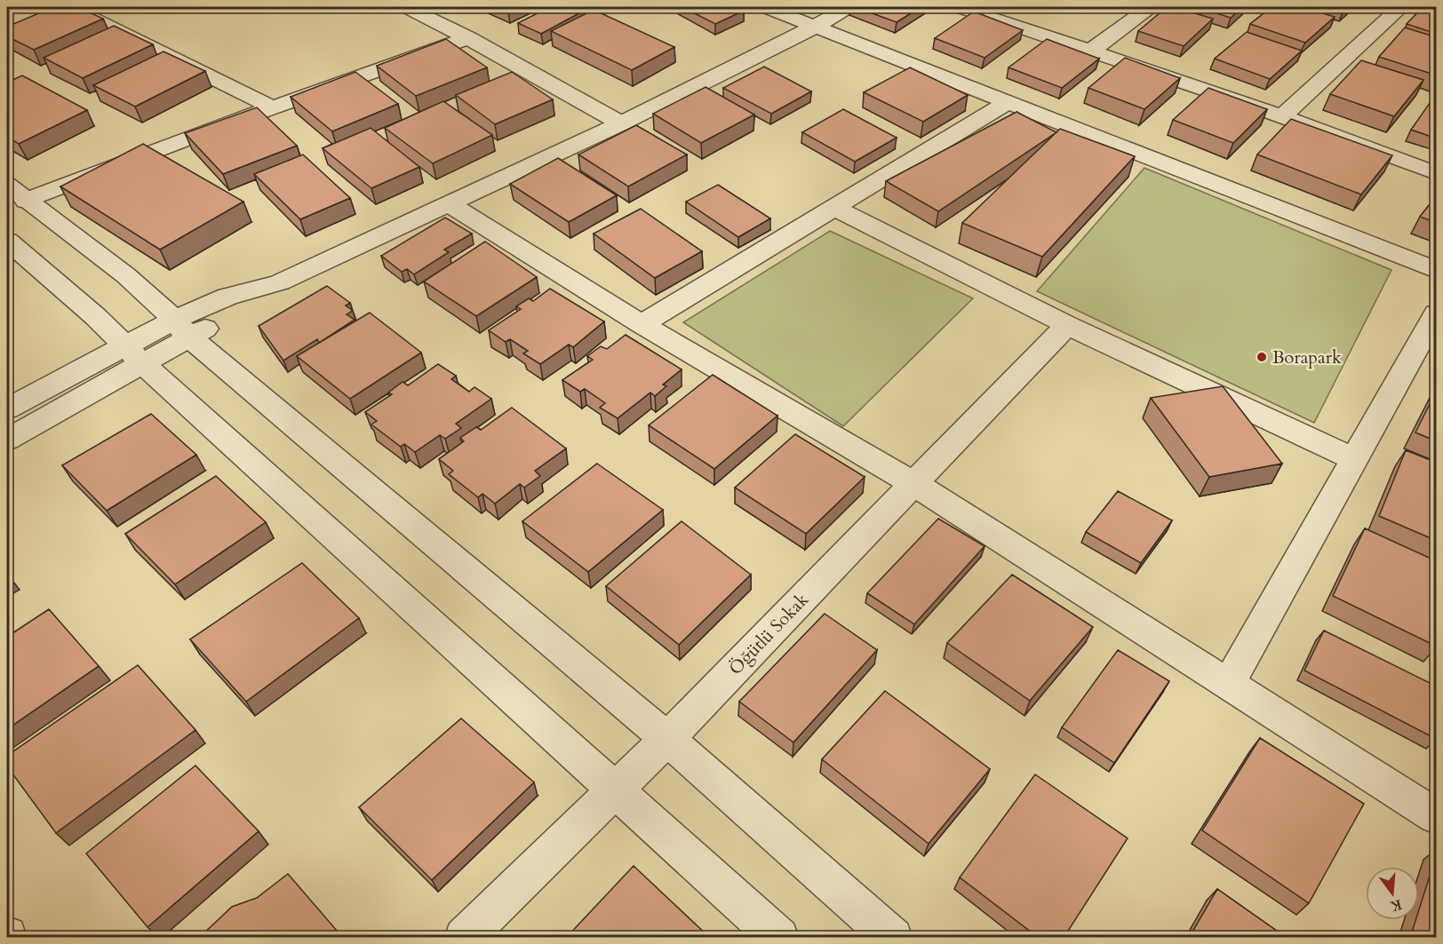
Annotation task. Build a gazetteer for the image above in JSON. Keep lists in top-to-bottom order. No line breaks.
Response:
{"streets":{"street":["Öğütlü Sokak"]},"places":["Borapark"],"north":"bottom"}
